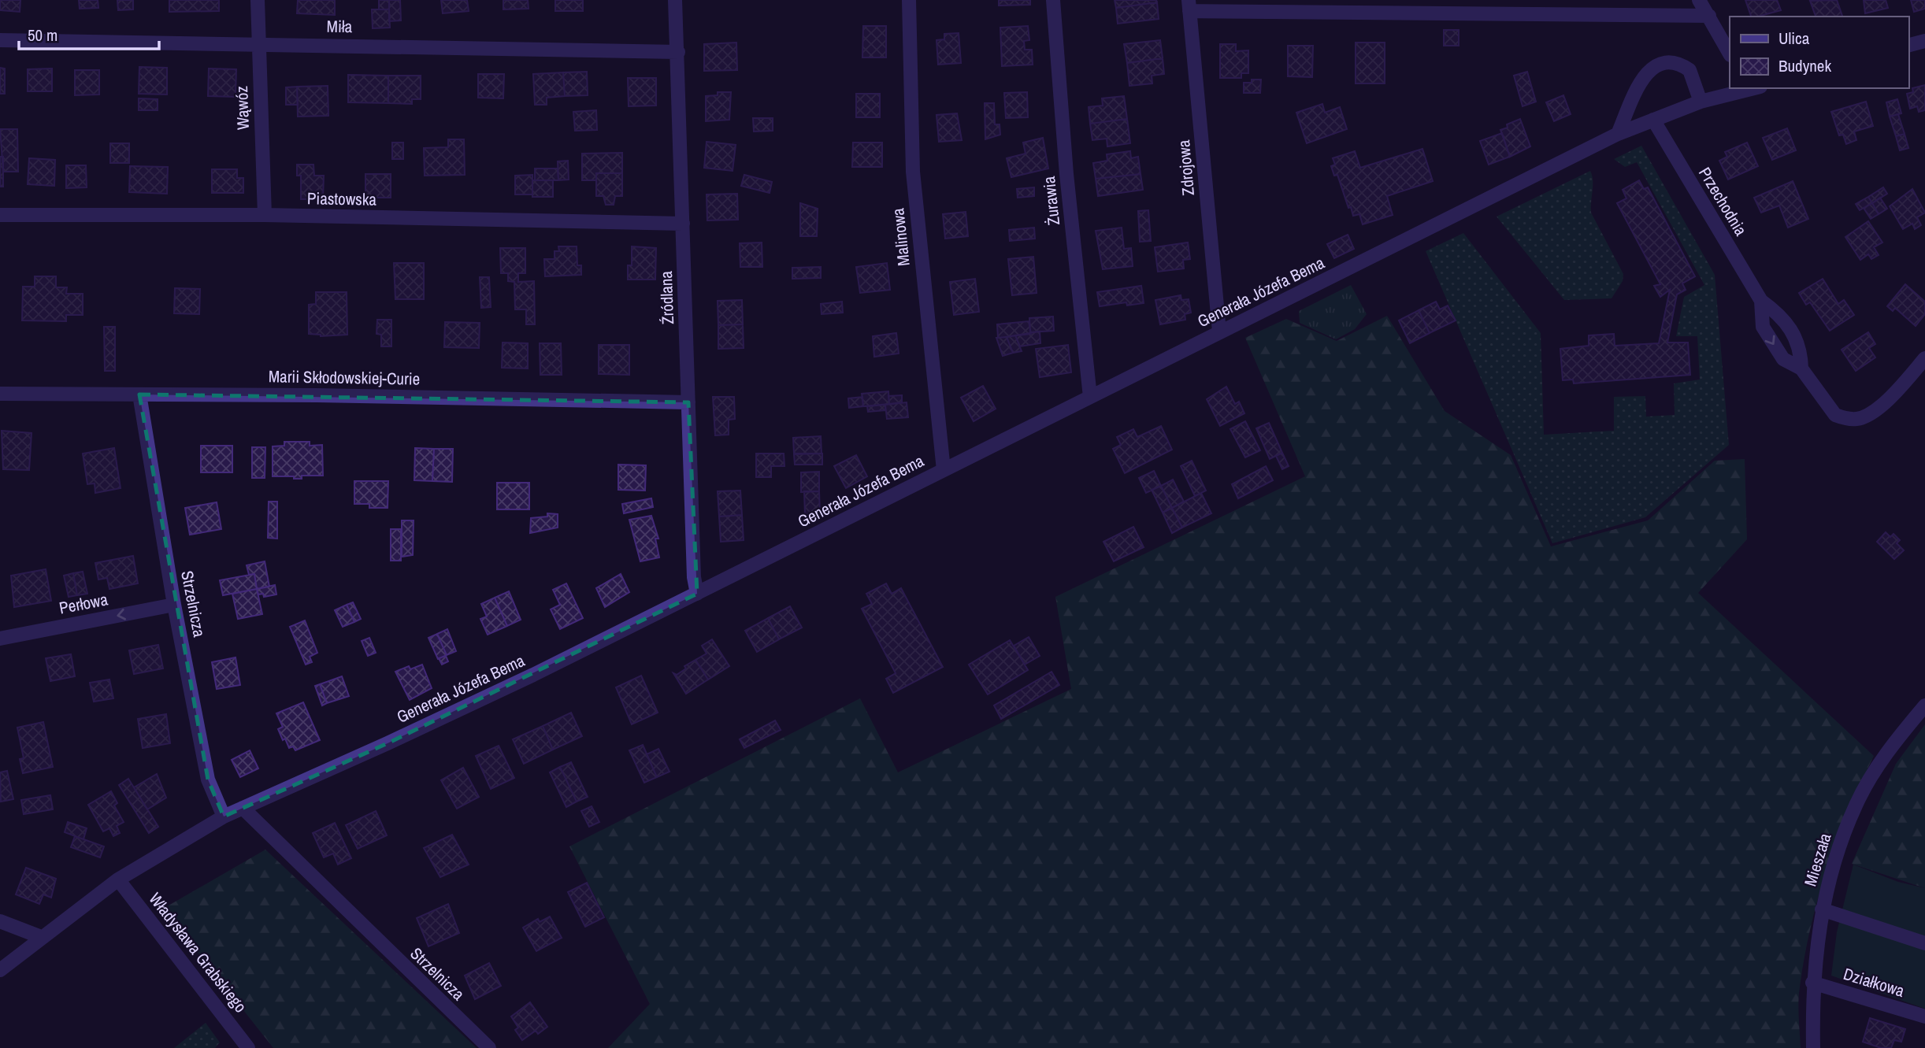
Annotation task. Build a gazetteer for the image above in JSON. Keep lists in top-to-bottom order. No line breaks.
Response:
{"streets":{"street":["Miła","Wąwóz","Zdrojowa","Piastowska","Żurawia","Przechodnia","Malinowa","Generała Józefa Bema","Źródlana","Marii Skłodowskiej-Curie","Perłowa","Strzelnicza","Mieszała","Władysława Grabskiego","Działkowa"]},"crossings":[["Miła","Wąwóz"],["Miła","Źródlana"],["Wąwóz","Piastowska"],["Zdrojowa","Generała Józefa Bema"],["Piastowska","Źródlana"],["Żurawia","Generała Józefa Bema"],["Przechodnia","Generała Józefa Bema"],["Malinowa","Generała Józefa Bema"],["Generała Józefa Bema","Źródlana"],["Generała Józefa Bema","Strzelnicza"],["Generała Józefa Bema","Władysława Grabskiego"],["Źródlana","Marii Skłodowskiej-Curie"],["Marii Skłodowskiej-Curie","Strzelnicza"],["Perłowa","Strzelnicza"],["Mieszała","Działkowa"]],"one_way":["Perłowa"],"legend":["Ulica","Budynek"],"scale_bar":"50 m"}
